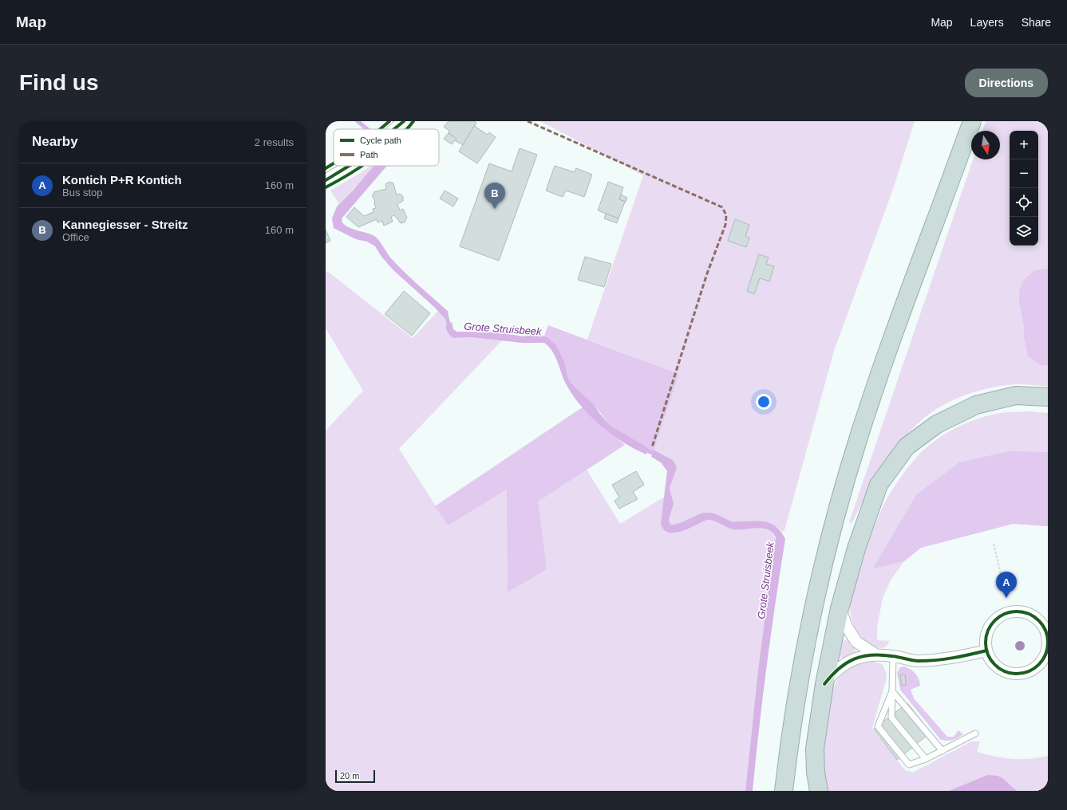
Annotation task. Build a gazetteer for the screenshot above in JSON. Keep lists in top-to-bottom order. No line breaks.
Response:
{"water":["Grote Struisbeek"],"legend":["Cycle path","Path"],"scale_bar":"20 m","north":"bottom","page":{"header":"Map","nav":["Map","Layers","Share"],"buttons":"Directions","title":"Find us","heading":["Nearby","2 results"],"map_buttons":["+","−"],"list":[{"mark":"A","name":"Kontich P+R Kontich","note":"Bus stop","value":"160 m"},{"mark":"B","name":"Kannegiesser - Streitz","note":"Office","value":"160 m"}],"pins":["B","A"],"scale":"20 m"}}
